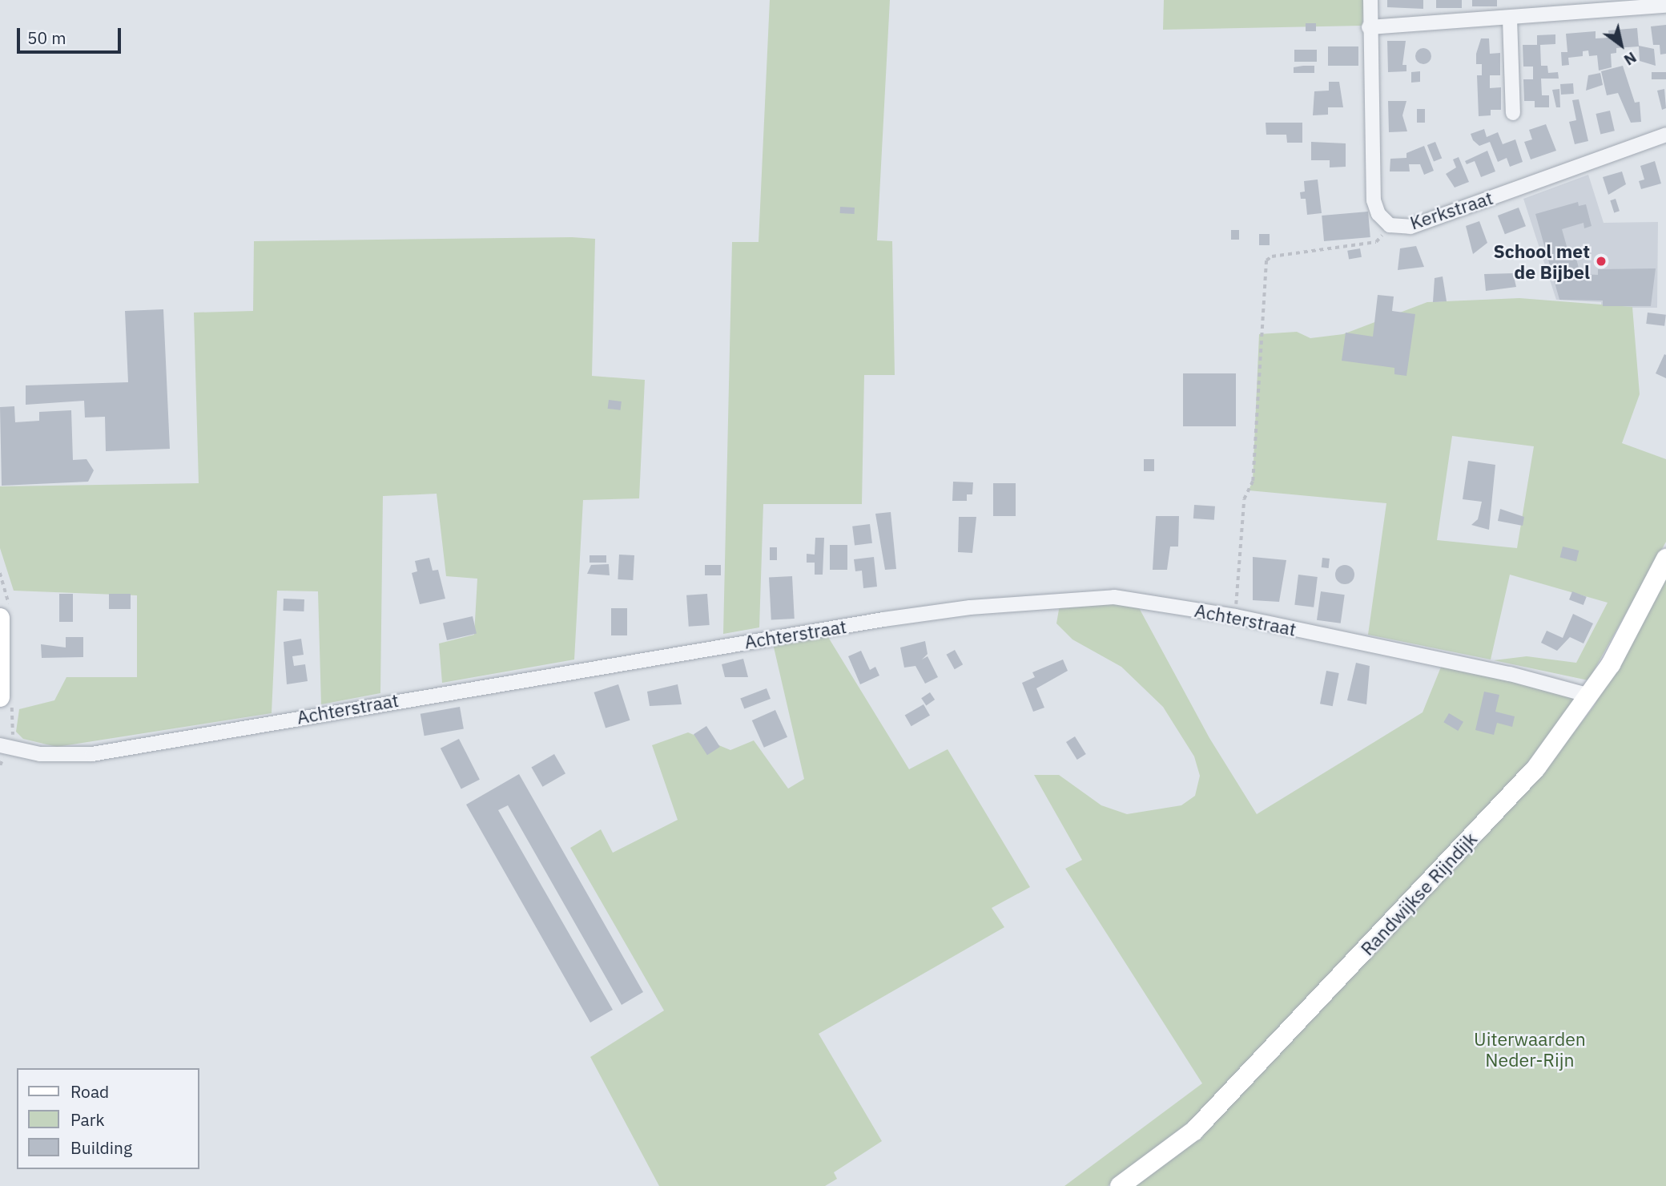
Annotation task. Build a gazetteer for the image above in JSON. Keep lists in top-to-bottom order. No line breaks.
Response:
{"streets":{"street":["Kerkstraat","Achterstraat","Randwijkse Rijndijk"]},"crossings":[["Achterstraat","Randwijkse Rijndijk"]],"parks":["Uiterwaarden Neder-Rijn"],"places":["School met de Bijbel"],"legend":["Road","Park","Building"],"scale_bar":"50 m","north":"bottom right"}
